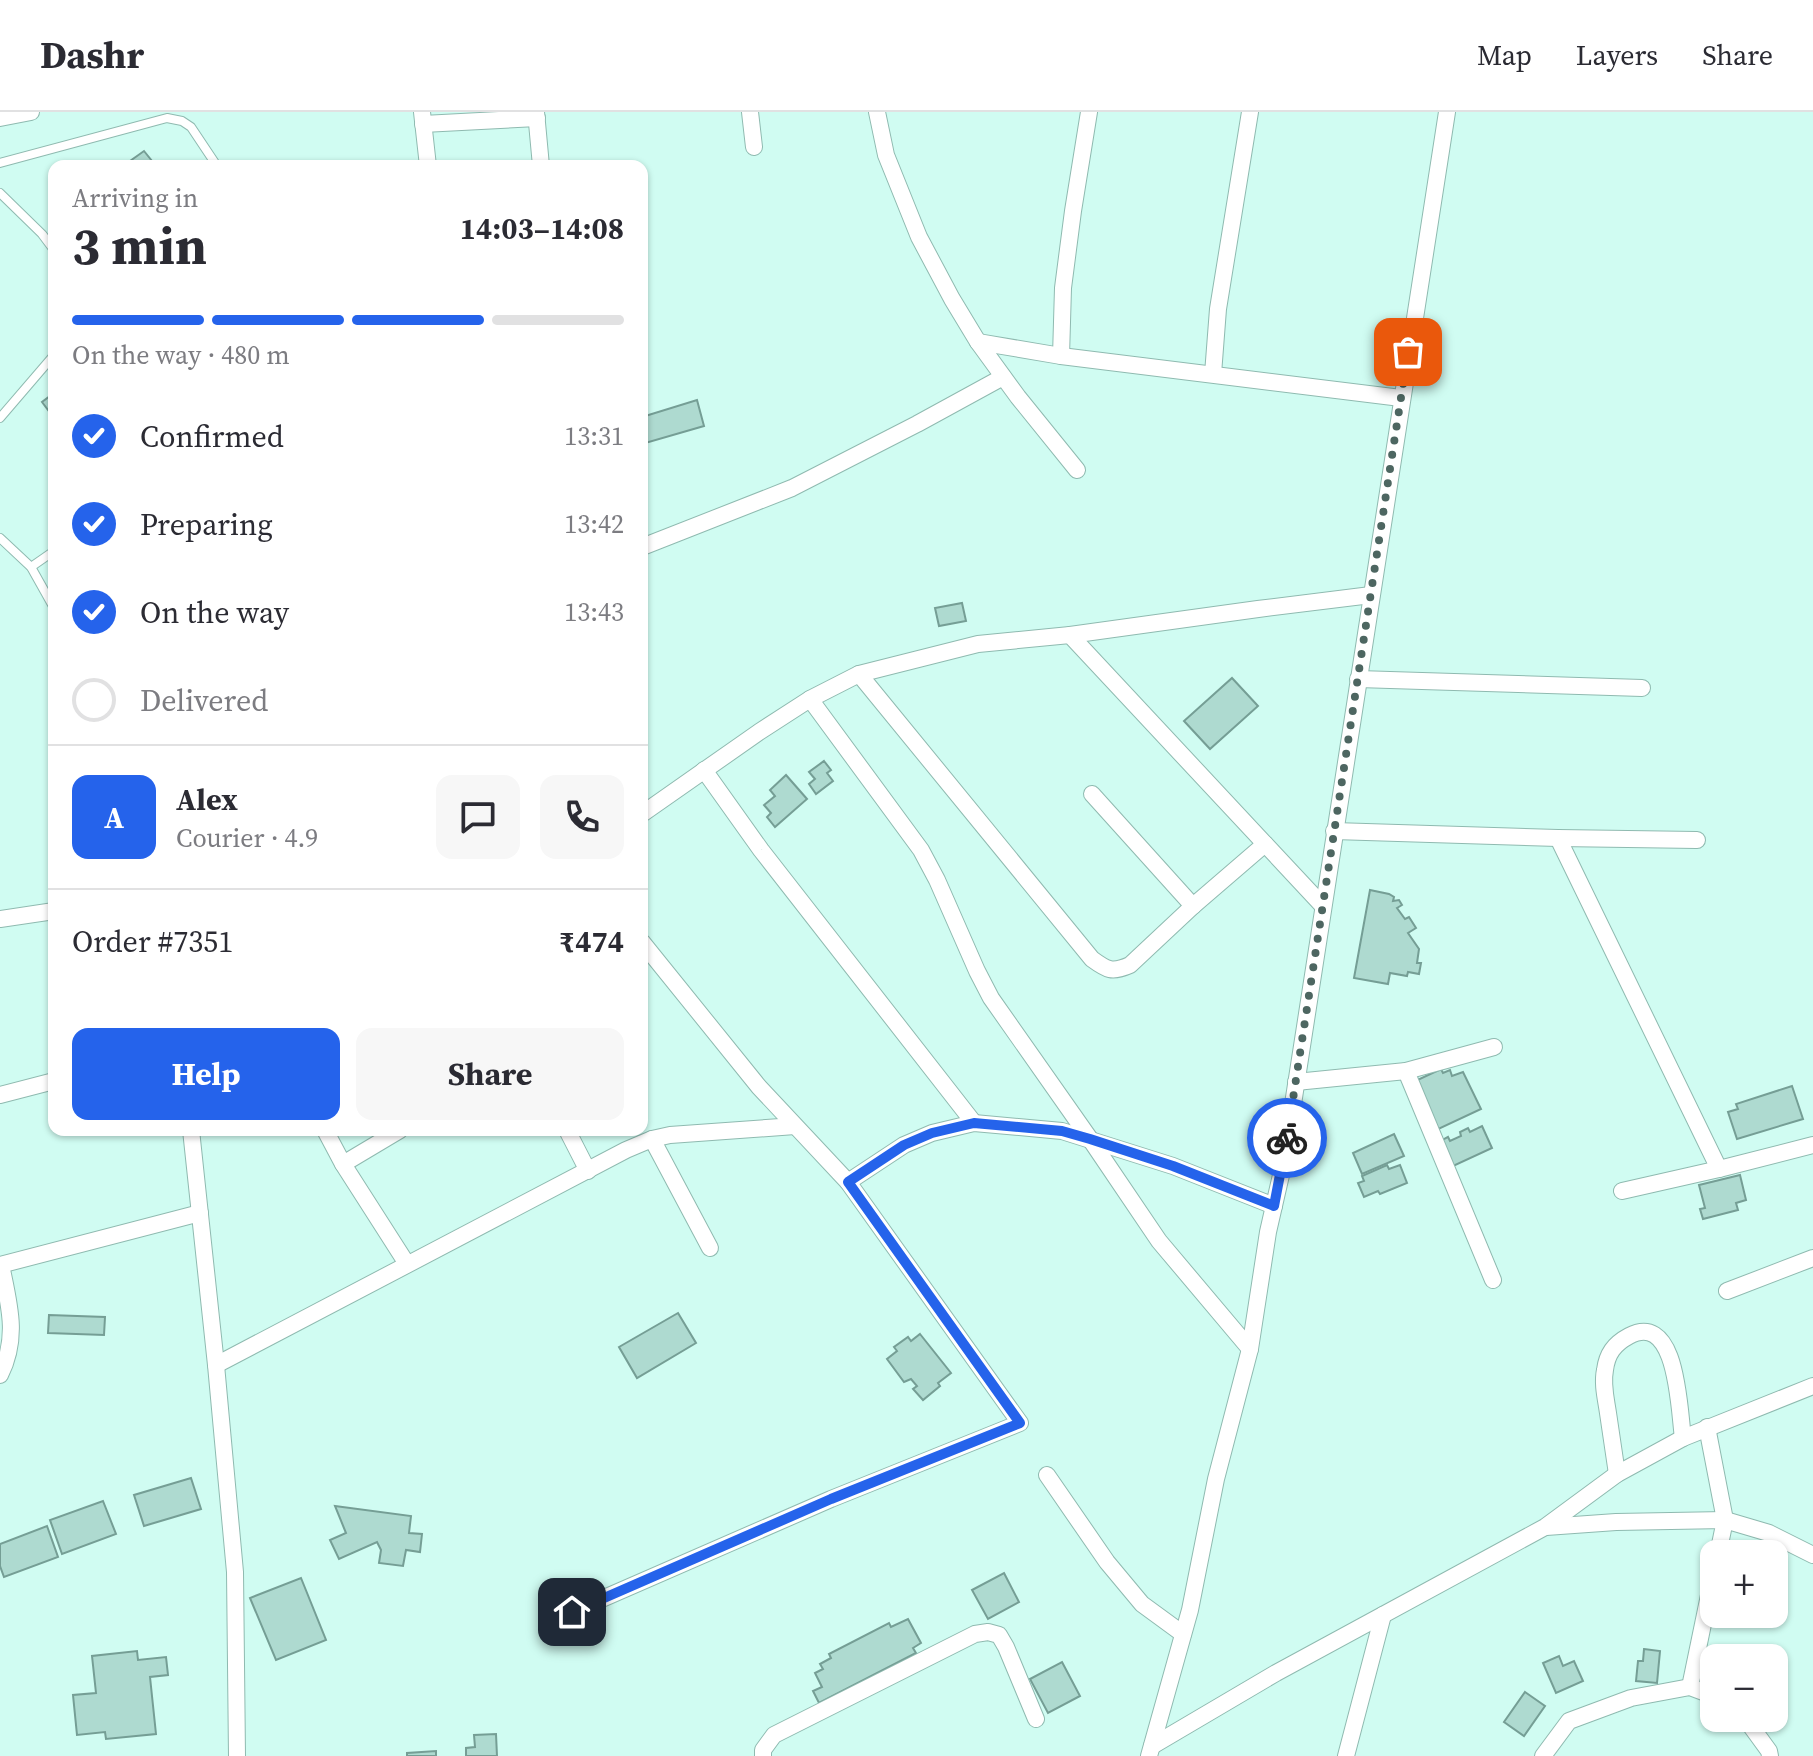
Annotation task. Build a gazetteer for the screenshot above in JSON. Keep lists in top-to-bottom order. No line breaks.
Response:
{"page":{"header":"Dashr","nav":["Map","Layers","Share"],"heading":["3 min","Arriving in","14:03–14:08"],"panel":["Alex","Courier · 4.9","Order #7351","₹474"],"bar":"On the way · 480 m","list":[["Confirmed","13:31"],["Preparing","13:42"],["On the way","13:43"],"Delivered"],"round":"A","buttons":["Help","Share"],"map_buttons":["+","−"]}}
